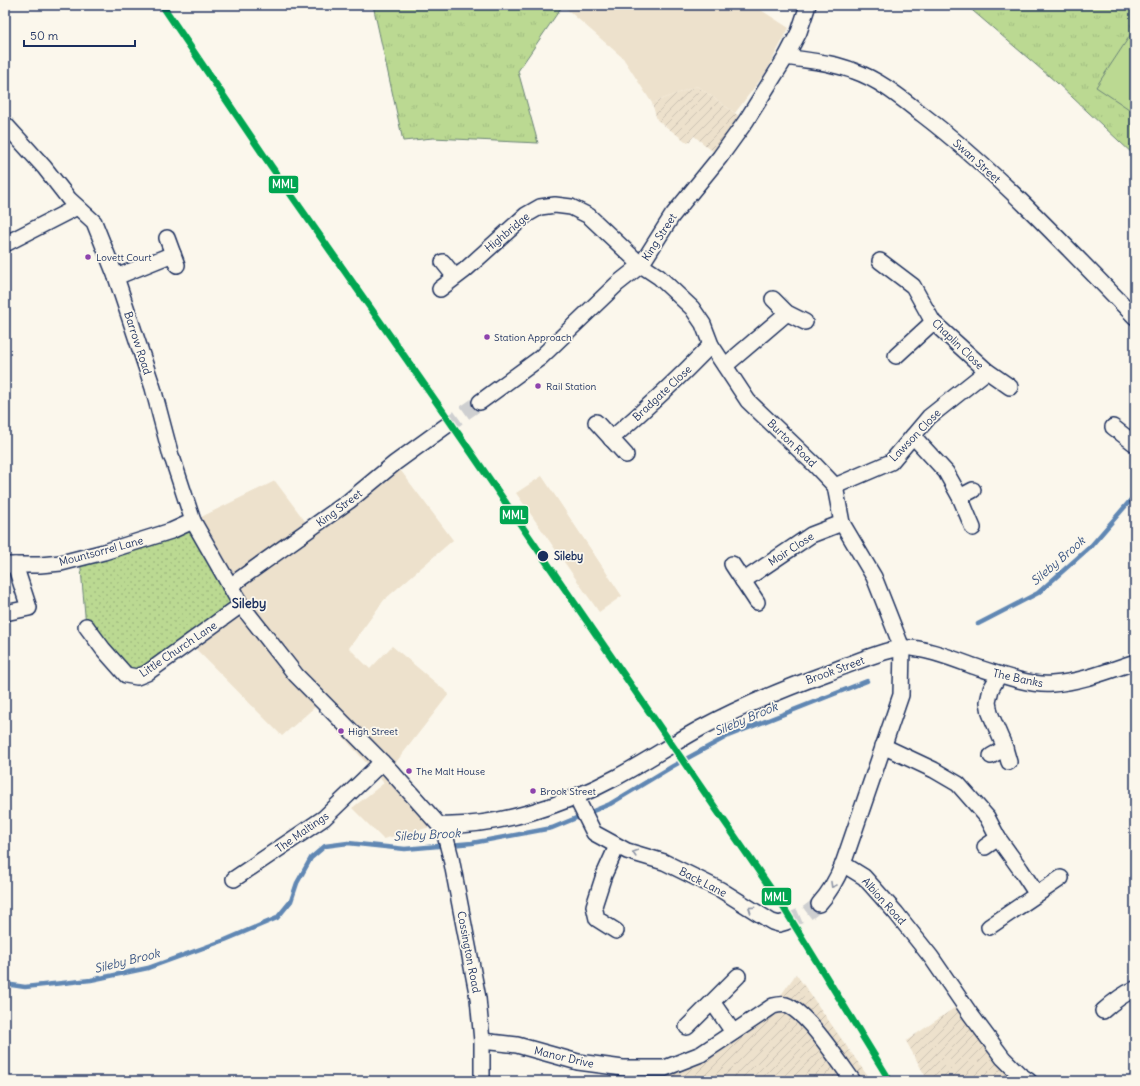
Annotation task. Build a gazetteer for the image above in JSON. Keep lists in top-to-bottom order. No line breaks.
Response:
{"streets":{"street":["Swan Street","Highbridge","King Street","Barrow Road","Chaplin Close","Bradgate Close","Lawson Close","Burton Road","Moir Close","Mountsorrel Lane","Little Church Lane","Brook Street","The Banks","The Maltings","Back Lane","Albion Road","Cossington Road","Manor Drive"]},"crossings":[["Swan Street","King Street"],["Highbridge","King Street"],["Highbridge","Burton Road"],["King Street","Barrow Road"],["King Street","Burton Road"],["Barrow Road","Mountsorrel Lane"],["Chaplin Close","Lawson Close"],["Bradgate Close","Burton Road"],["Lawson Close","Burton Road"],["Brook Street","The Banks"],["Brook Street","Back Lane"],["Brook Street","Cossington Road"],["Cossington Road","Manor Drive"]],"one_way":["Back Lane"],"districts":["Sileby"],"water":["Sileby Brook"],"places":["Lovett Court","Station Approach","Rail Station","Sileby","High Street","The Malt House","Brook Street"],"lines":["transit line MML"],"scale_bar":"50 m"}
